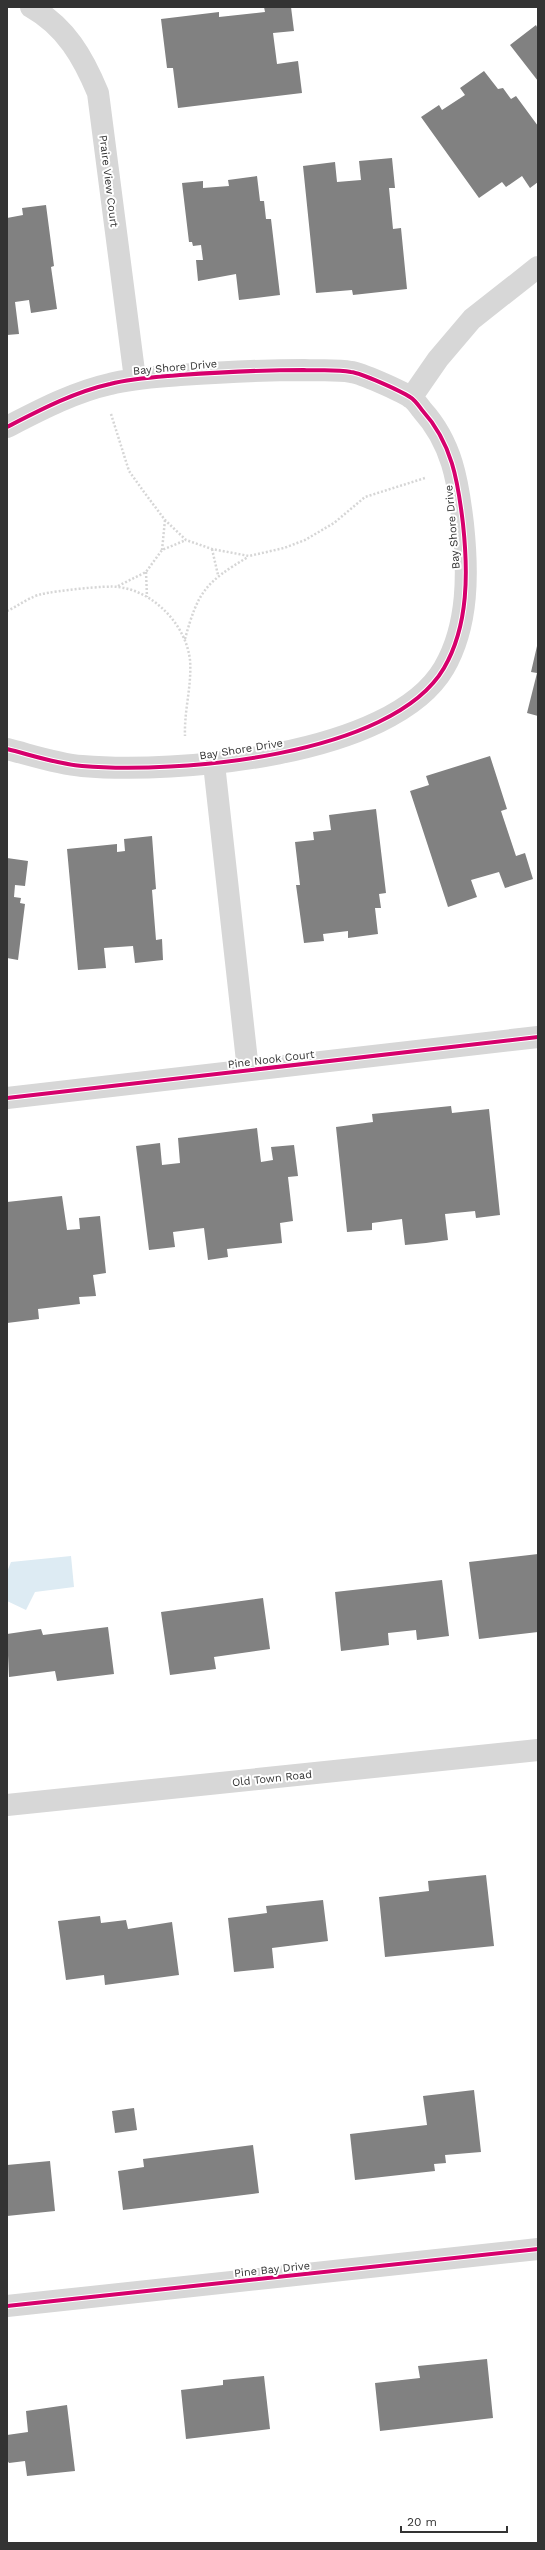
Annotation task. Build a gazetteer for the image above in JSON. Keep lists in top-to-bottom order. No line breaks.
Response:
{"streets":{"street":["Praire View Court","Bay Shore Drive","Pine Nook Court","Old Town Road","Pine Bay Drive"]},"crossings":[["Praire View Court","Bay Shore Drive"],["Bay Shore Drive","Pine Nook Court"]],"scale_bar":"20 m"}
